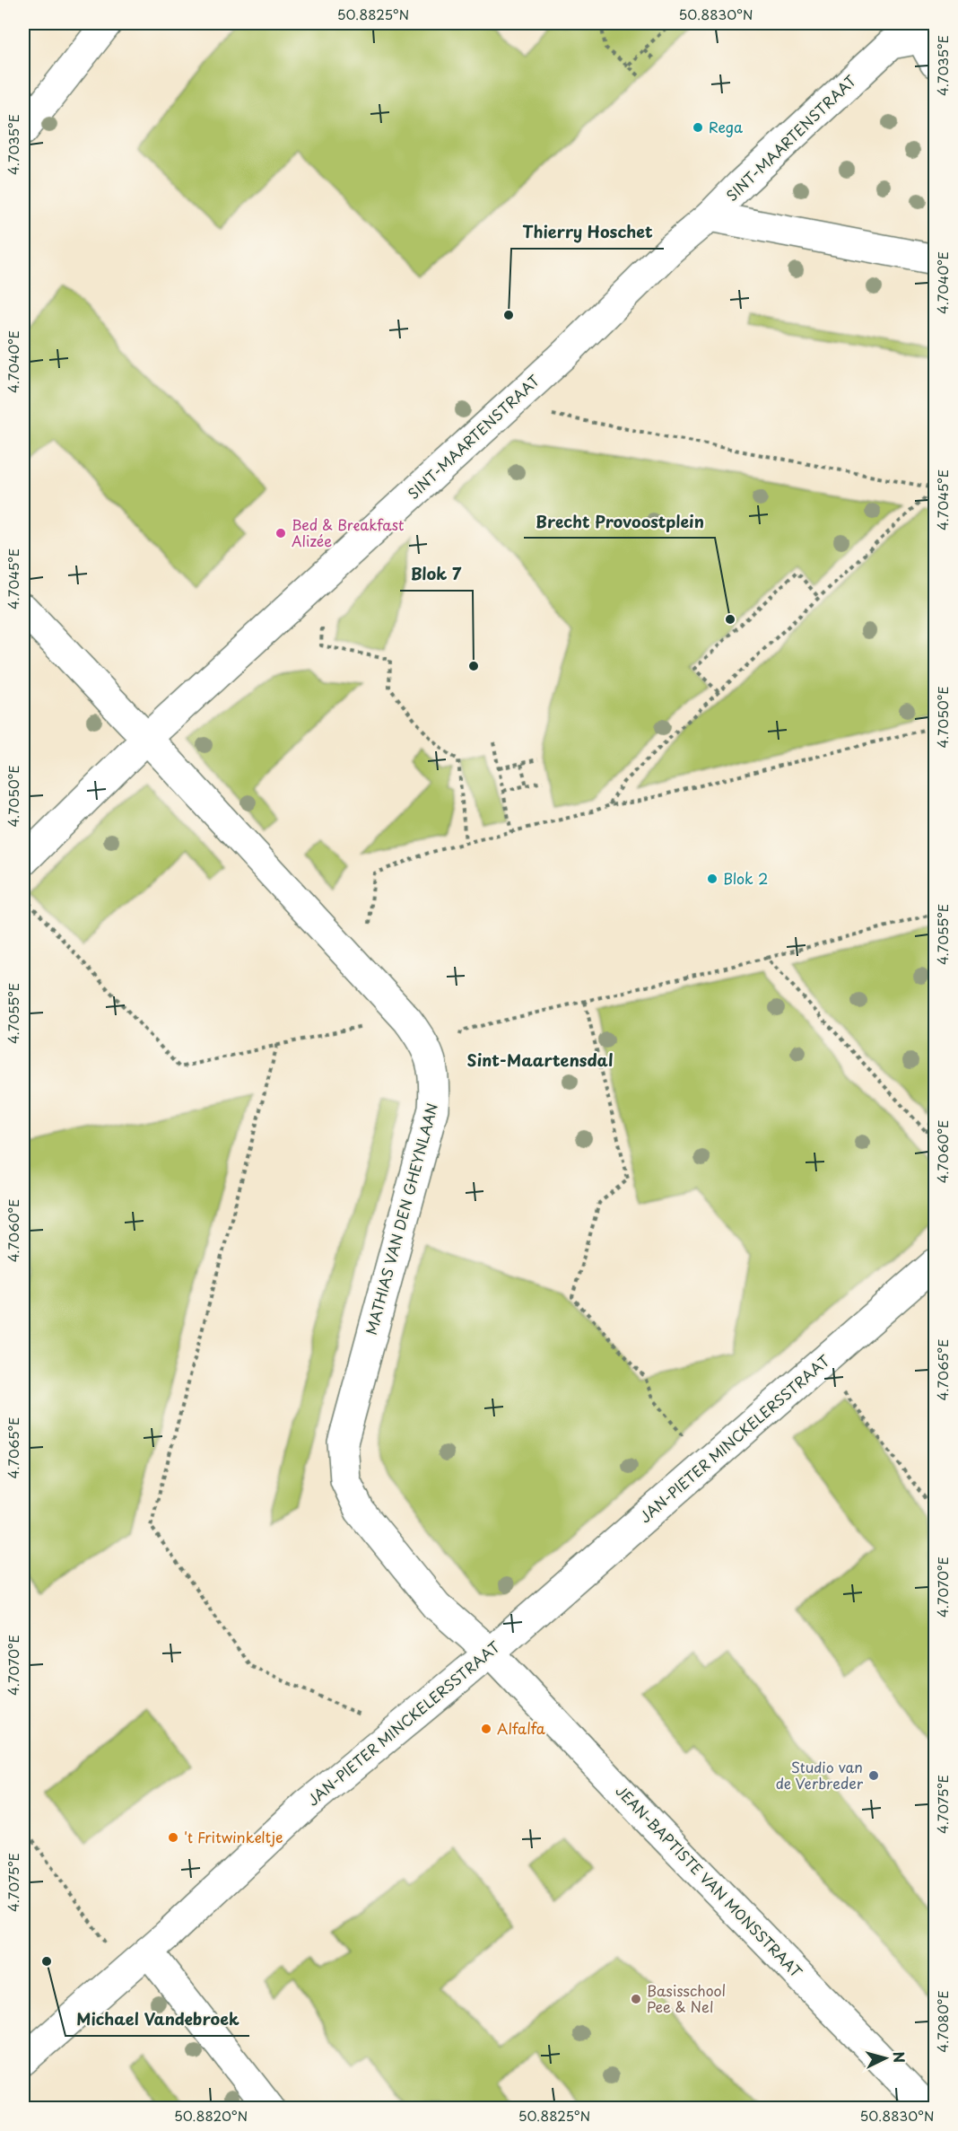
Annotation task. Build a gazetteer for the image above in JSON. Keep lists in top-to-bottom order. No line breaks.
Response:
{"streets":{"street":["SINT-MAARTENSTRAAT","MATHIAS VAN DEN GHEYNLAAN","JAN-PIETER MINCKELERSSTRAAT","JEAN-BAPTISTE VAN MONSSTRAAT"]},"crossings":[["SINT-MAARTENSTRAAT","MATHIAS VAN DEN GHEYNLAAN"],["MATHIAS VAN DEN GHEYNLAAN","JAN-PIETER MINCKELERSSTRAAT"],["MATHIAS VAN DEN GHEYNLAAN","JEAN-BAPTISTE VAN MONSSTRAAT"],["JAN-PIETER MINCKELERSSTRAAT","JEAN-BAPTISTE VAN MONSSTRAAT"]],"districts":["Sint-Maartensdal"],"places":["Rega","Thierry Hoschet","Bed & Breakfast Alizée","Brecht Provoostplein","Blok 7","Blok 2","Alfalfa","Studio van de Verbreder","'t Fritwinkeltje","Michael Vandebroek","Basisschool Pee & Nel"],"north":"right","coordinates":["50.8825°N","50.8830°N","4.7035°E","4.7040°E","4.7045°E","4.7050°E","4.7055°E","4.7060°E","4.7065°E","4.7070°E","4.7075°E","4.7080°E","50.8820°N"]}
